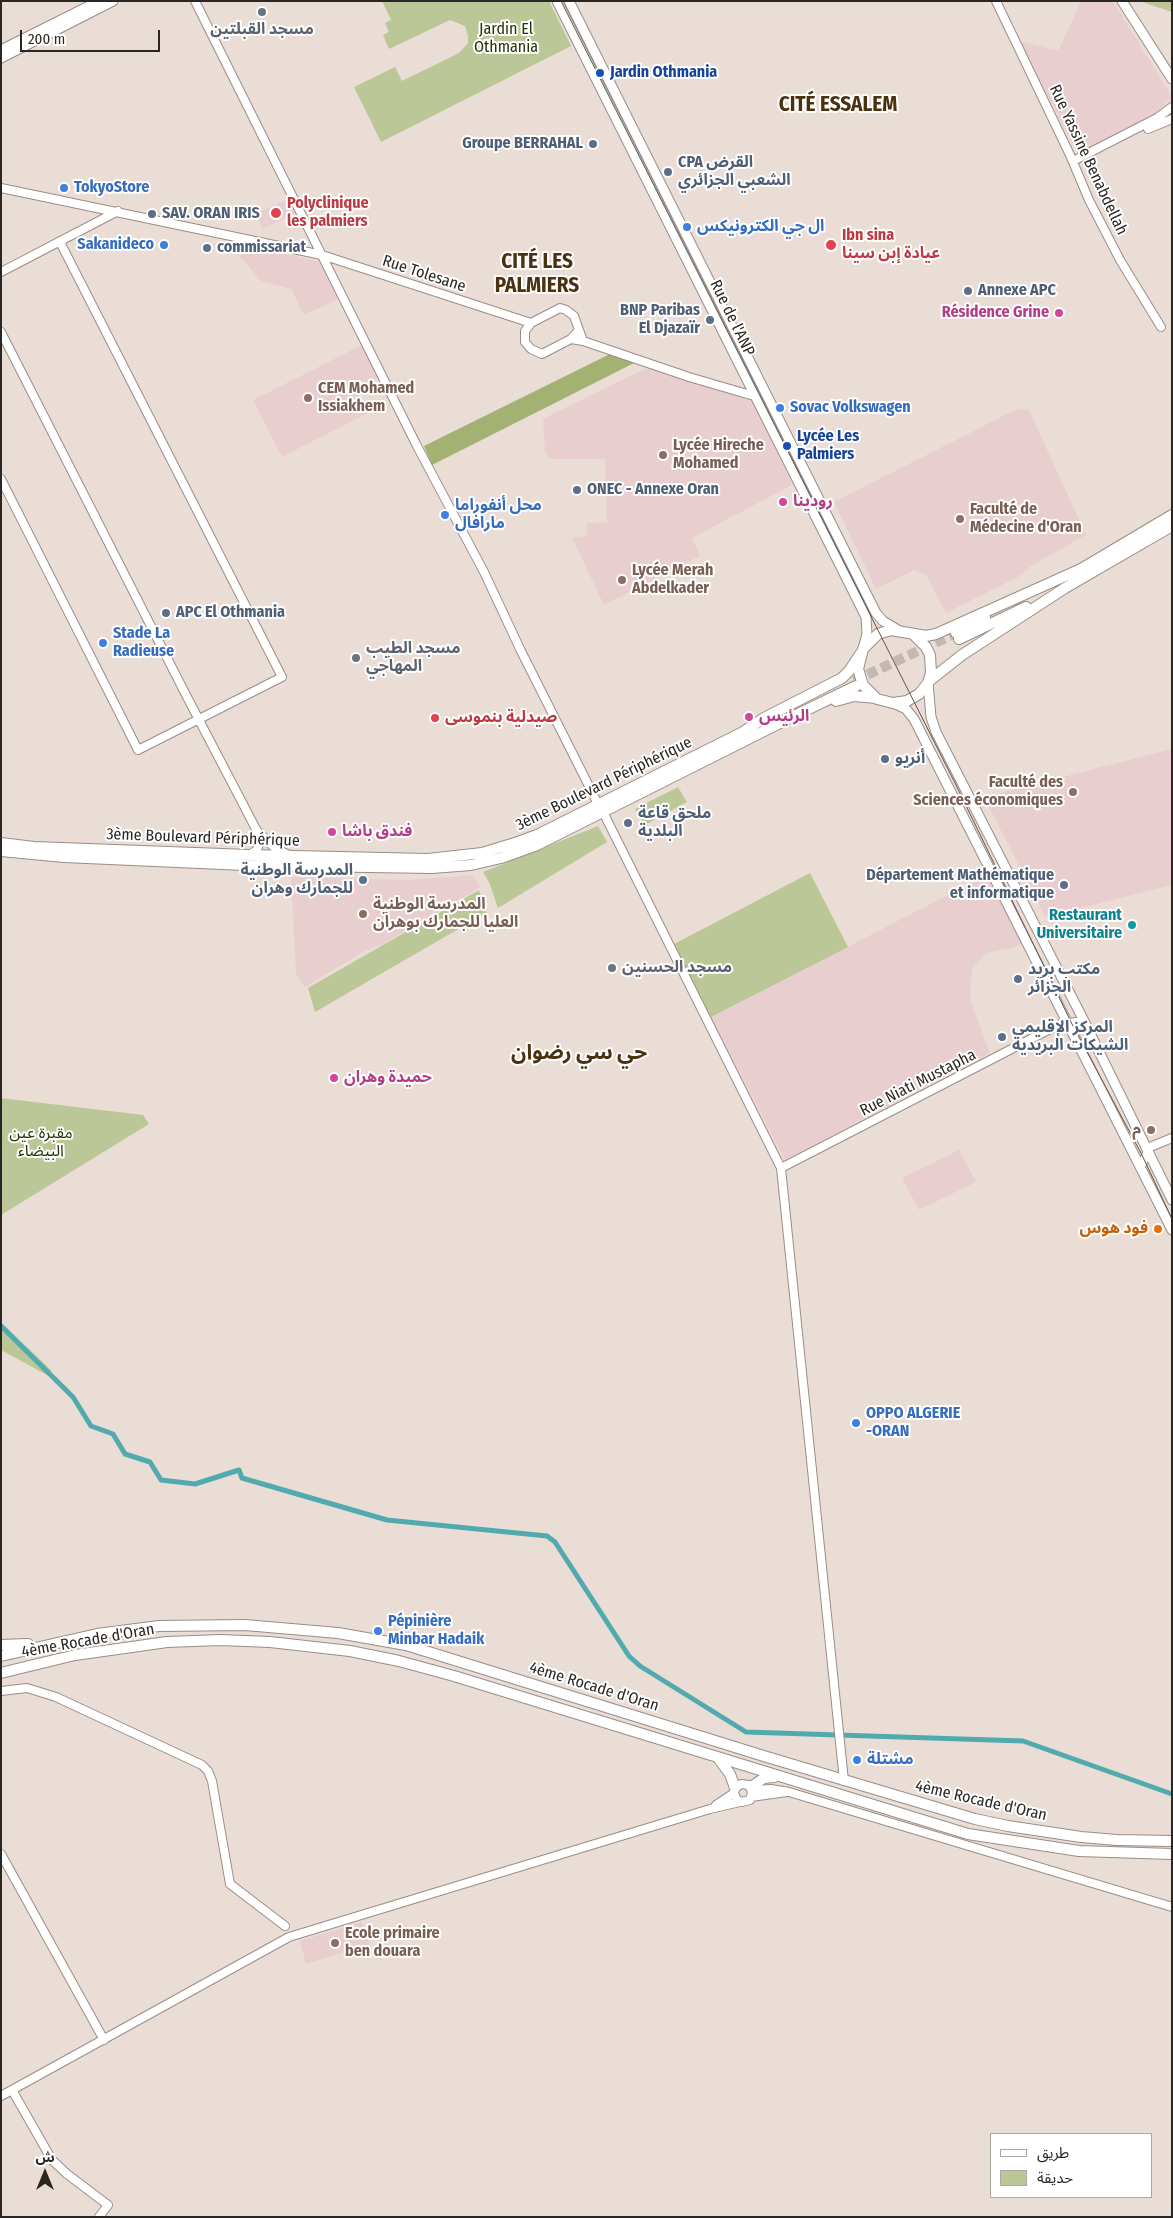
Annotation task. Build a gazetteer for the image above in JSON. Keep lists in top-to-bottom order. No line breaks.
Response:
{"streets":{"highway":["3ème Boulevard Périphérique","4ème Rocade d'Oran"],"main road":["Rue de l'ANP"],"street":["Rue Yassine Benabdellah","Rue Tolesane","Rue Niati Mustapha"]},"crossings":[["Rue de l'ANP","3ème Boulevard Périphérique"]],"districts":["CITÉ ESSALEM","CITÉ LES PALMIERS","حي سي رضوان"],"parks":["Jardin El Othmania","مقبرة عين البيضاء"],"places":["مسجد القبلتين","Jardin Othmania","Groupe BERRAHAL","CPA القرض الشعبي الجزائري","TokyoStore","Polyclinique les palmiers","SAV. ORAN IRIS","ال جي الكترونيكس","Sakanideco","Ibn sina عيادة إبن سينا","commissariat","Annexe APC","Résidence Grine","BNP Paribas El Djazaïr","CEM Mohamed Issiakhem","Sovac Volkswagen","Lycée Les Palmiers","Lycée Hireche Mohamed","ONEC - Annexe Oran","رودينا","محل أنفوراما مارافال","Faculté de Médecine d'Oran","Lycée Merah Abdelkader","APC El Othmania","Stade La Radieuse","مسجد الطيب المهاجي","الرئيس","صيدلية بنموسى","أنريو","Faculté des Sciences économiques","ملحق قاعة البلدية","فندق باشا","المدرسة الوطنية للجمارك وهران","Département Mathématique et informatique","المدرسة الوطنية العليا للجمارك بوهران","Restaurant Universitaire","مسجد الحسنين","مكتب بريد الجزائر","المركز الإقليمي الشيكات البريدية","حميدة وهران","م","فود هوس","OPPO ALGERIE -ORAN","Pépinière Minbar Hadaik","مشتلة","Ecole primaire ben douara"],"legend":["طريق","حديقة"],"scale_bar":"200 m","north":"top"}
